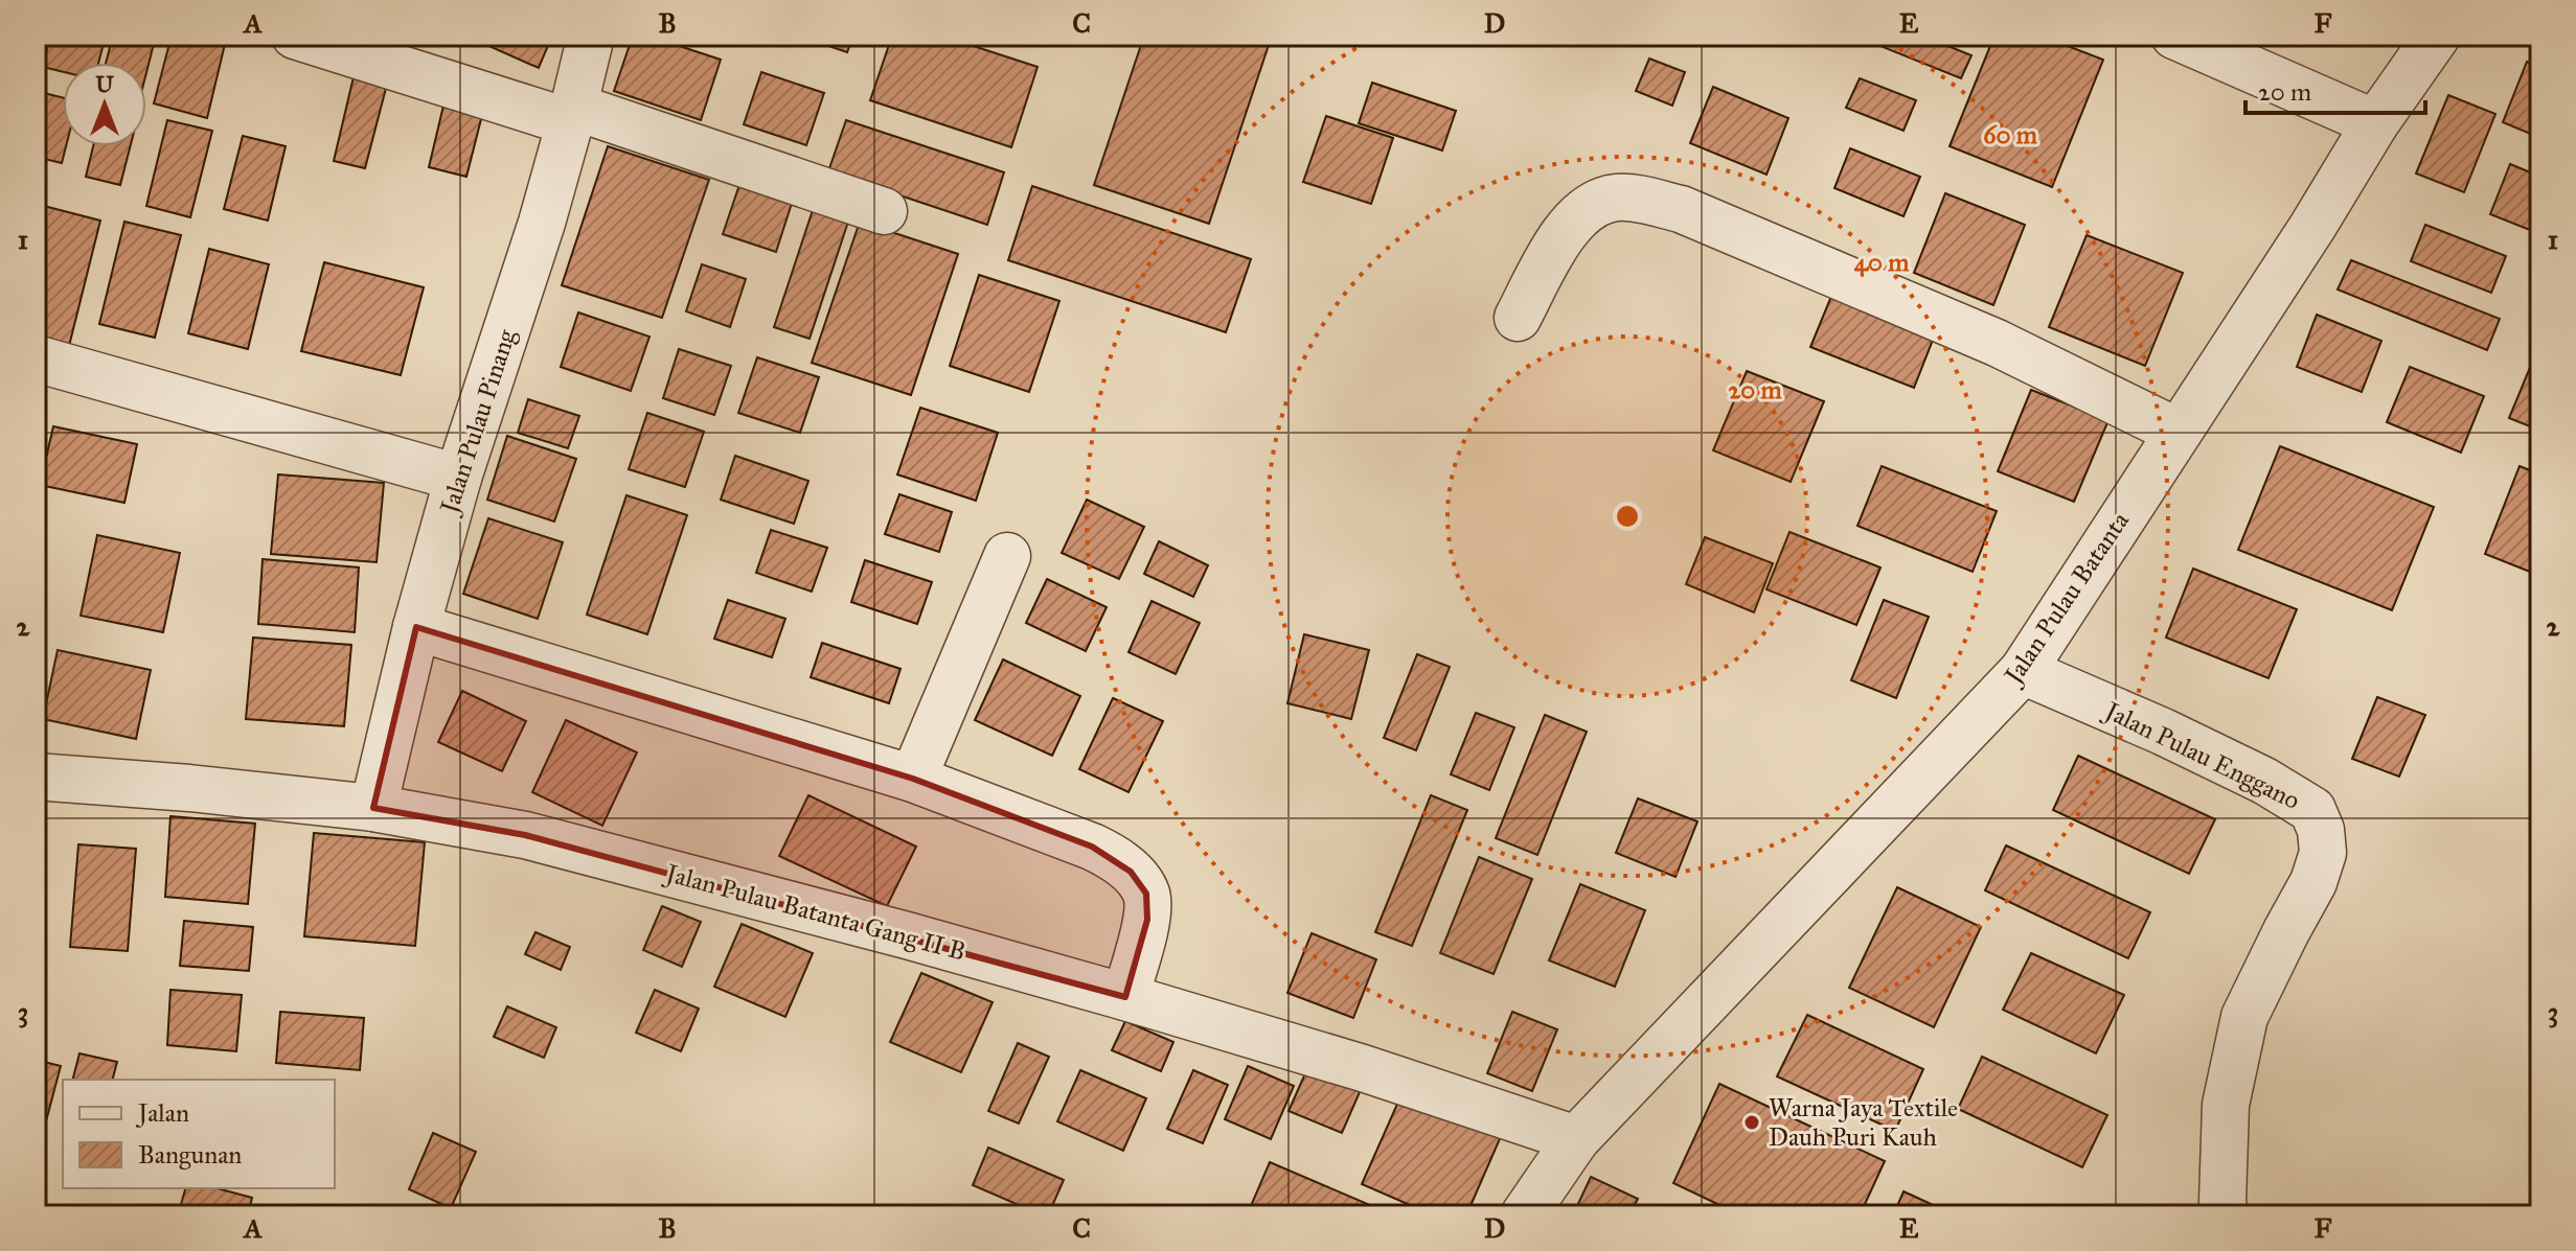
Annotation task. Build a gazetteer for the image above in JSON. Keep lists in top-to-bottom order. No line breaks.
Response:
{"streets":{"street":["Jalan Pulau Pinang","Jalan Pulau Batanta","Jalan Pulau Enggano","Jalan Pulau Batanta Gang II B"]},"crossings":[["Jalan Pulau Pinang","Jalan Pulau Batanta Gang II B"],["Jalan Pulau Batanta","Jalan Pulau Enggano"],["Jalan Pulau Batanta","Jalan Pulau Batanta Gang II B"]],"places":["Warna Jaya Textile Dauh Puri Kauh"],"legend":["Jalan","Bangunan"],"scale_bar":"20 m","north":"top","grid":{"columns":["A","B","C","D","E","F"],"rows":["1","2","3"]},"rings":["60 m","40 m","20 m"]}
